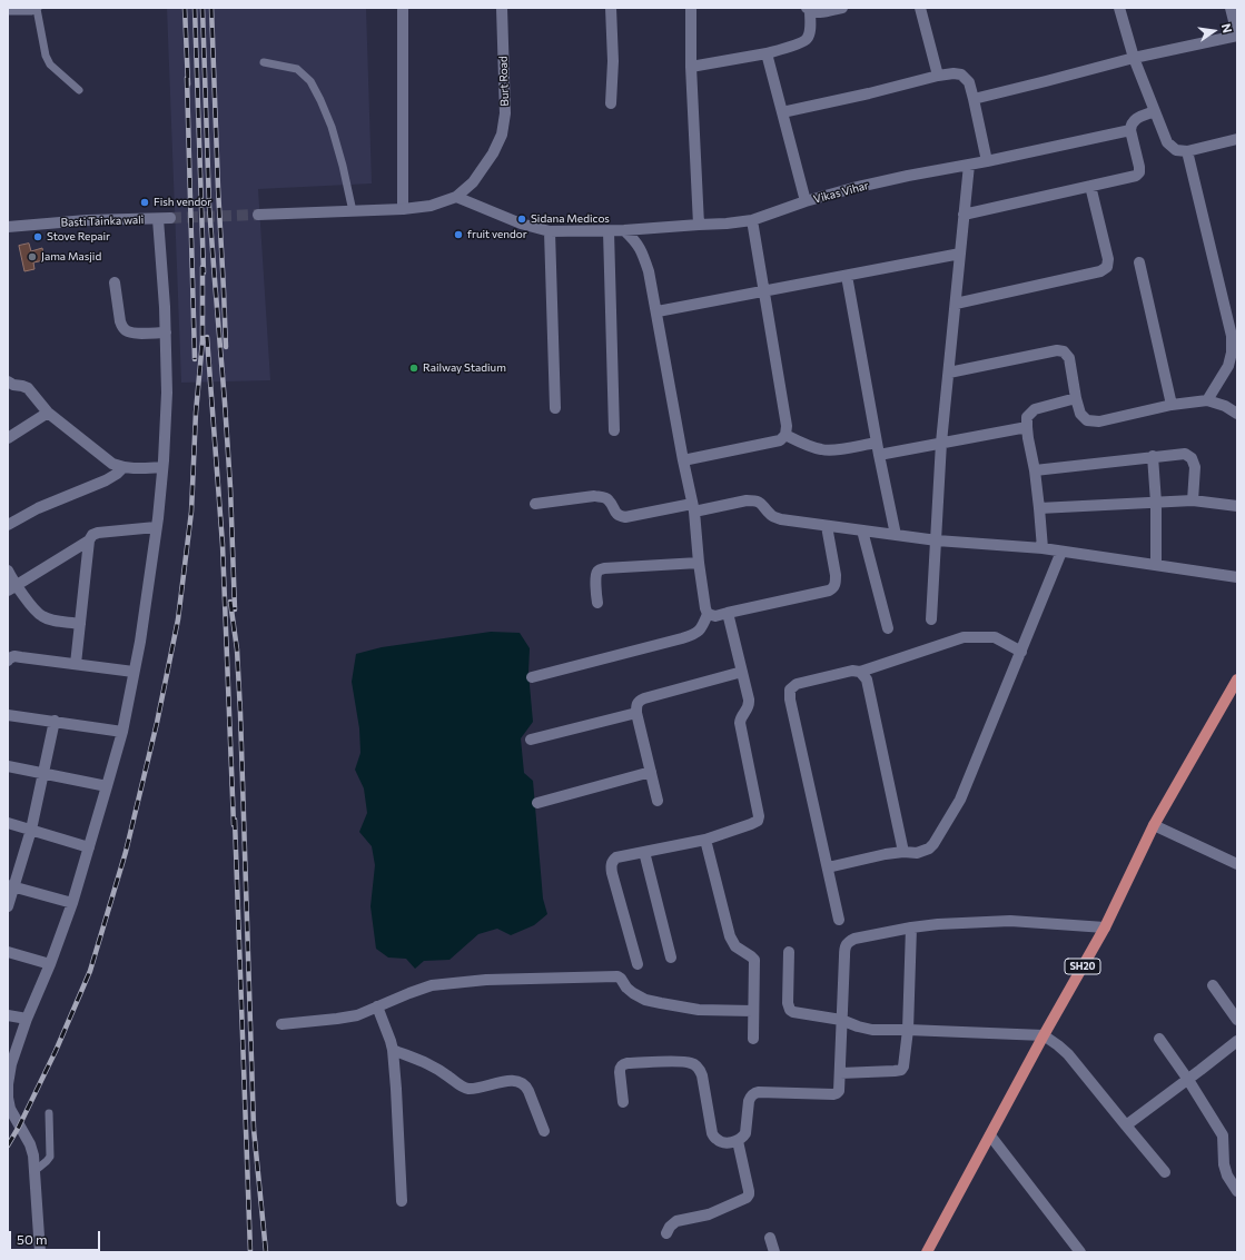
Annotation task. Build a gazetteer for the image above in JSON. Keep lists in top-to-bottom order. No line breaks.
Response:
{"streets":{"main road":["SH20"],"street":["Burt Road","Vikas Vihar","Basti Tainka wali"]},"crossings":[["Burt Road","Vikas Vihar"]],"places":["Fish vendor","Sidana Medicos","fruit vendor","Stove Repair","Jama Masjid","Railway Stadium"],"scale_bar":"50 m","north":"right"}
